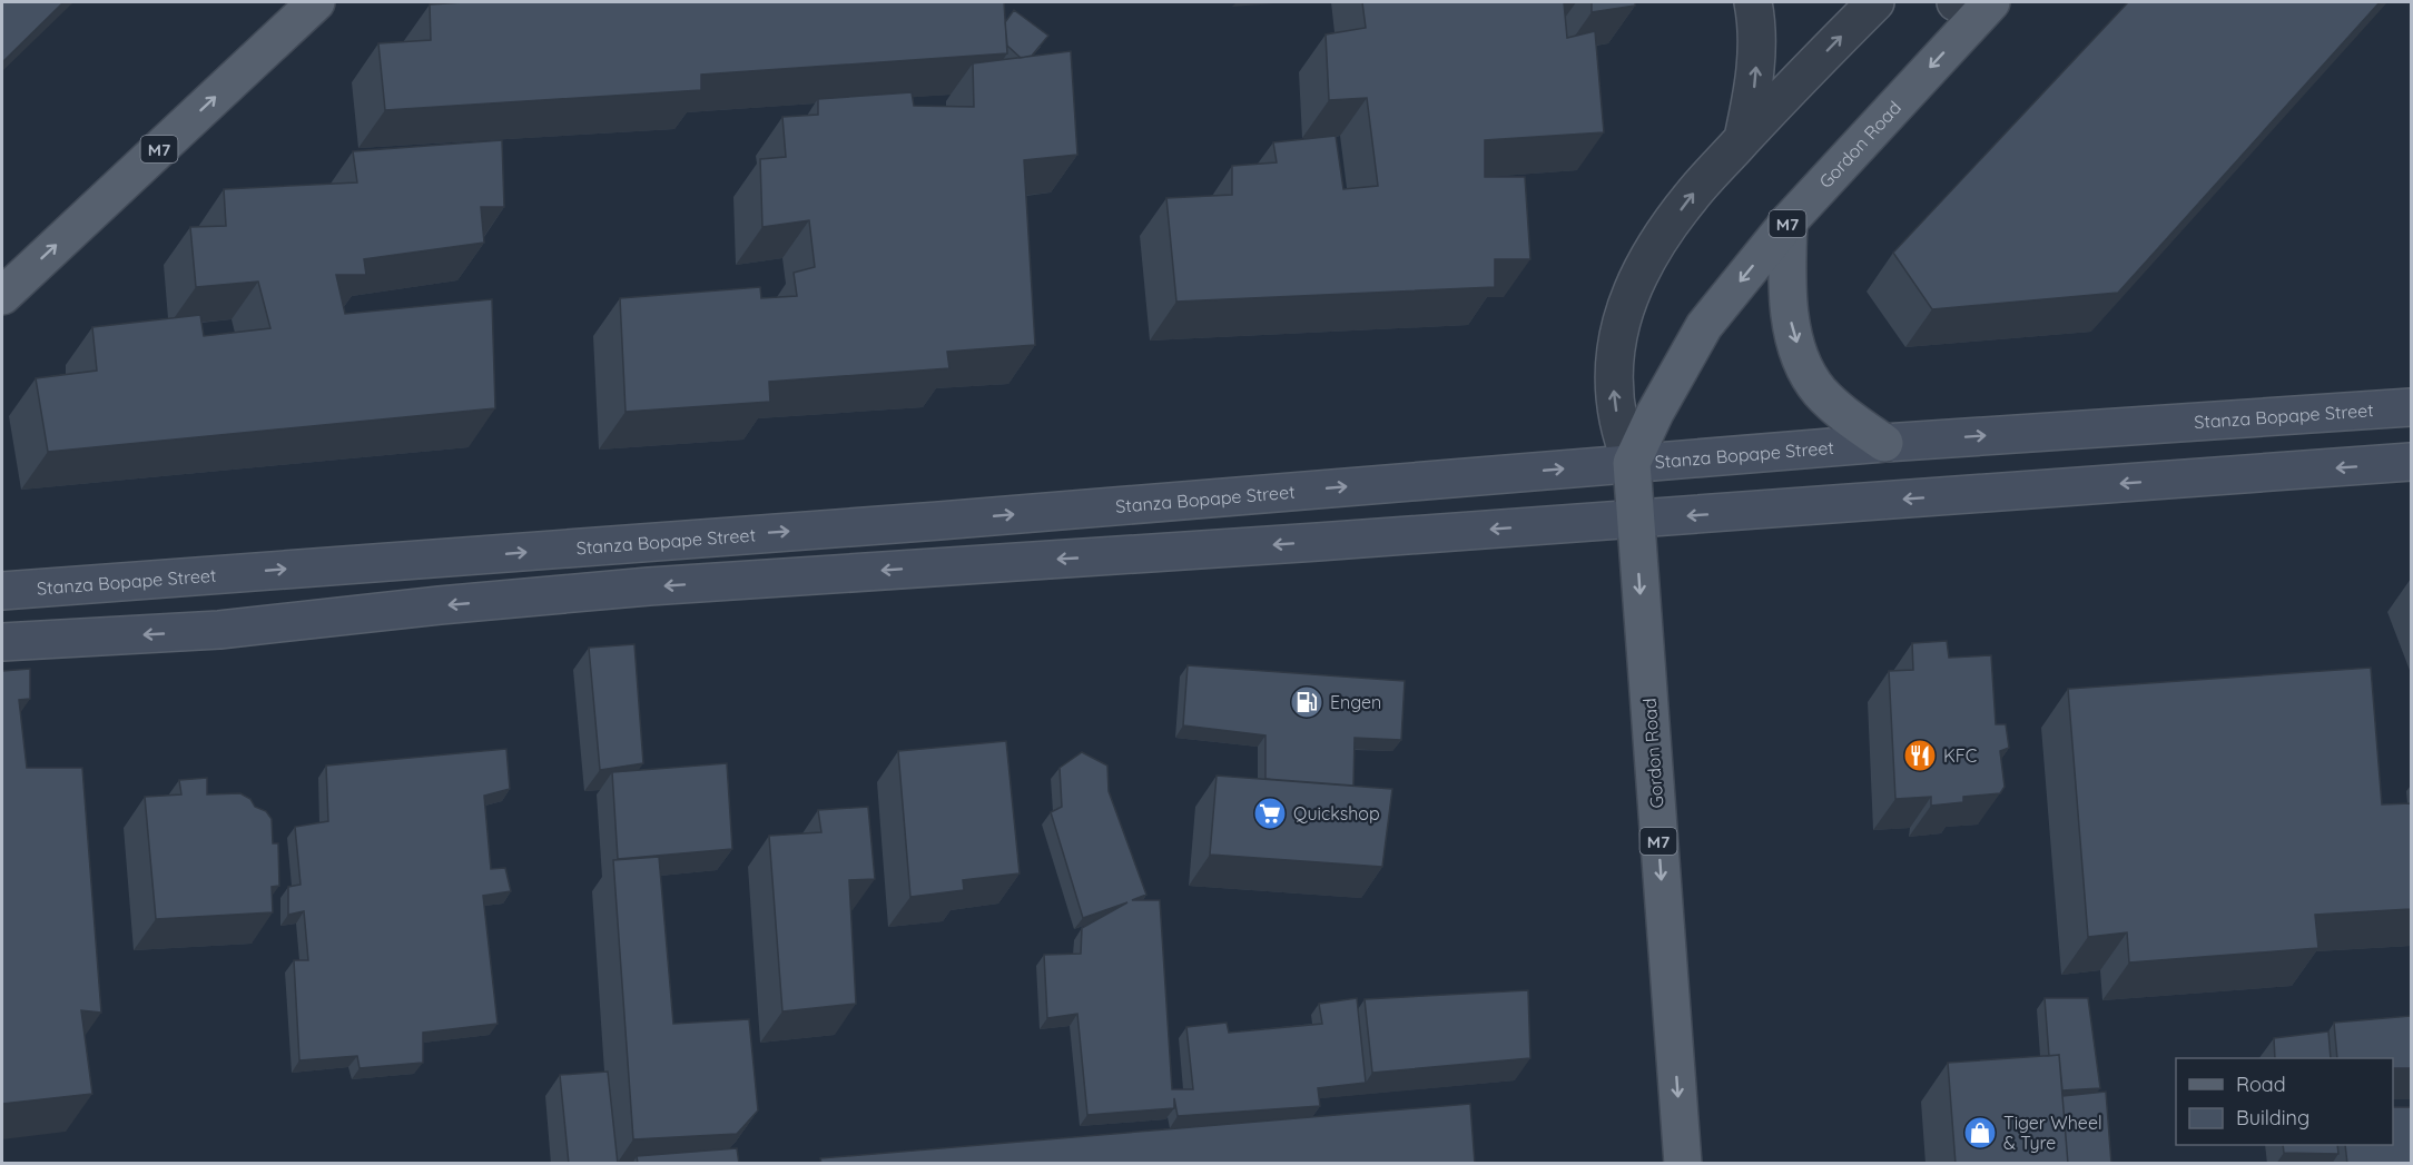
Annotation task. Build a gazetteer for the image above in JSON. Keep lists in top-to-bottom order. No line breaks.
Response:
{"streets":{"main road":["Gordon Road","M7","Stanza Bopape Street"]},"crossings":[["Gordon Road","Stanza Bopape Street"]],"places":{"fuel station":["Engen"],"restaurant":["KFC"],"supermarket":["Quickshop"],"shop":["Tiger Wheel & Tyre"]},"legend":["Road","Building"]}
